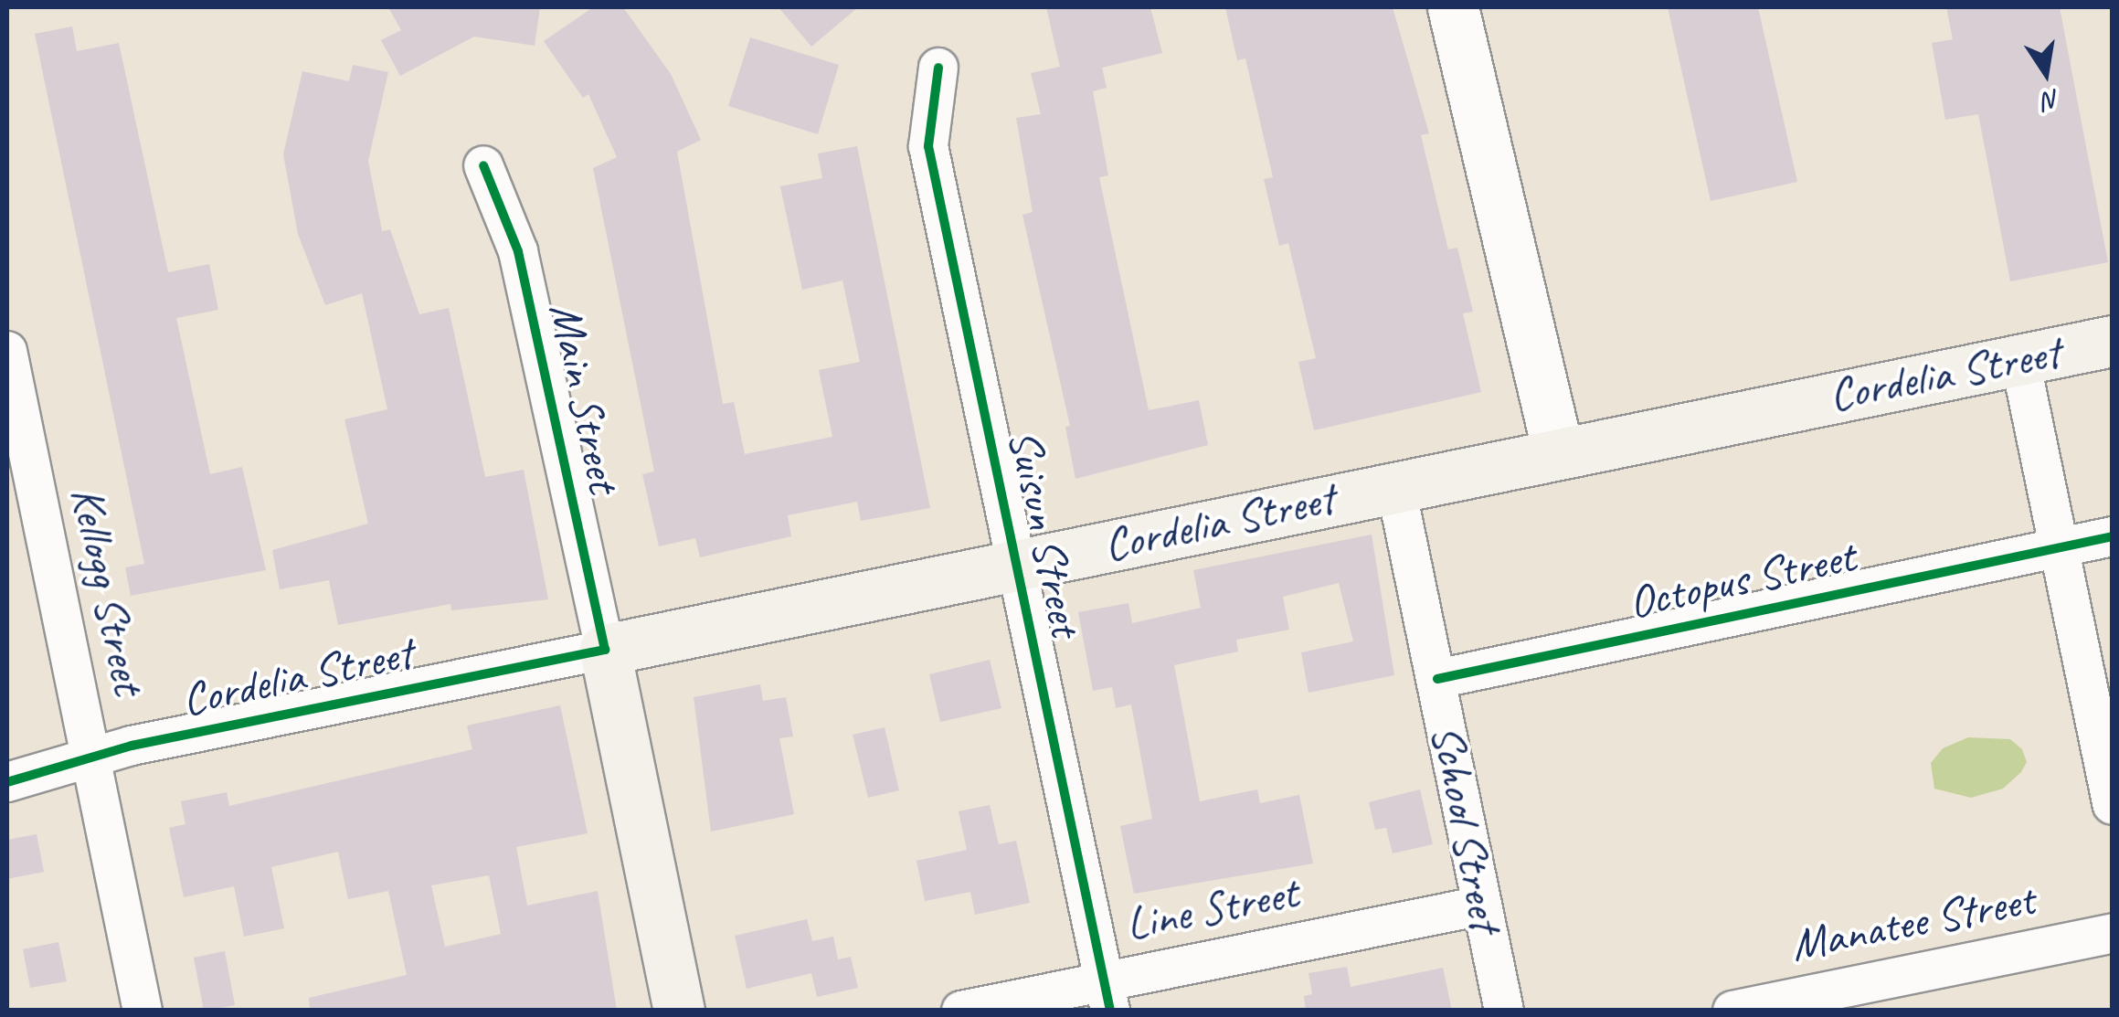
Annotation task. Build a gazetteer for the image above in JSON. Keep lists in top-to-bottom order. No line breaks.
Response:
{"streets":{"main road":["Cordelia Street","Main Street"],"street":["Suisun Street","Octopus Street","Kellogg Street","School Street","Line Street","Manatee Street"]},"crossings":[["Cordelia Street","Main Street"],["Cordelia Street","Suisun Street"],["Cordelia Street","Kellogg Street"],["Cordelia Street","School Street"],["Suisun Street","Line Street"],["Octopus Street","School Street"],["School Street","Line Street"]],"north":"bottom"}
